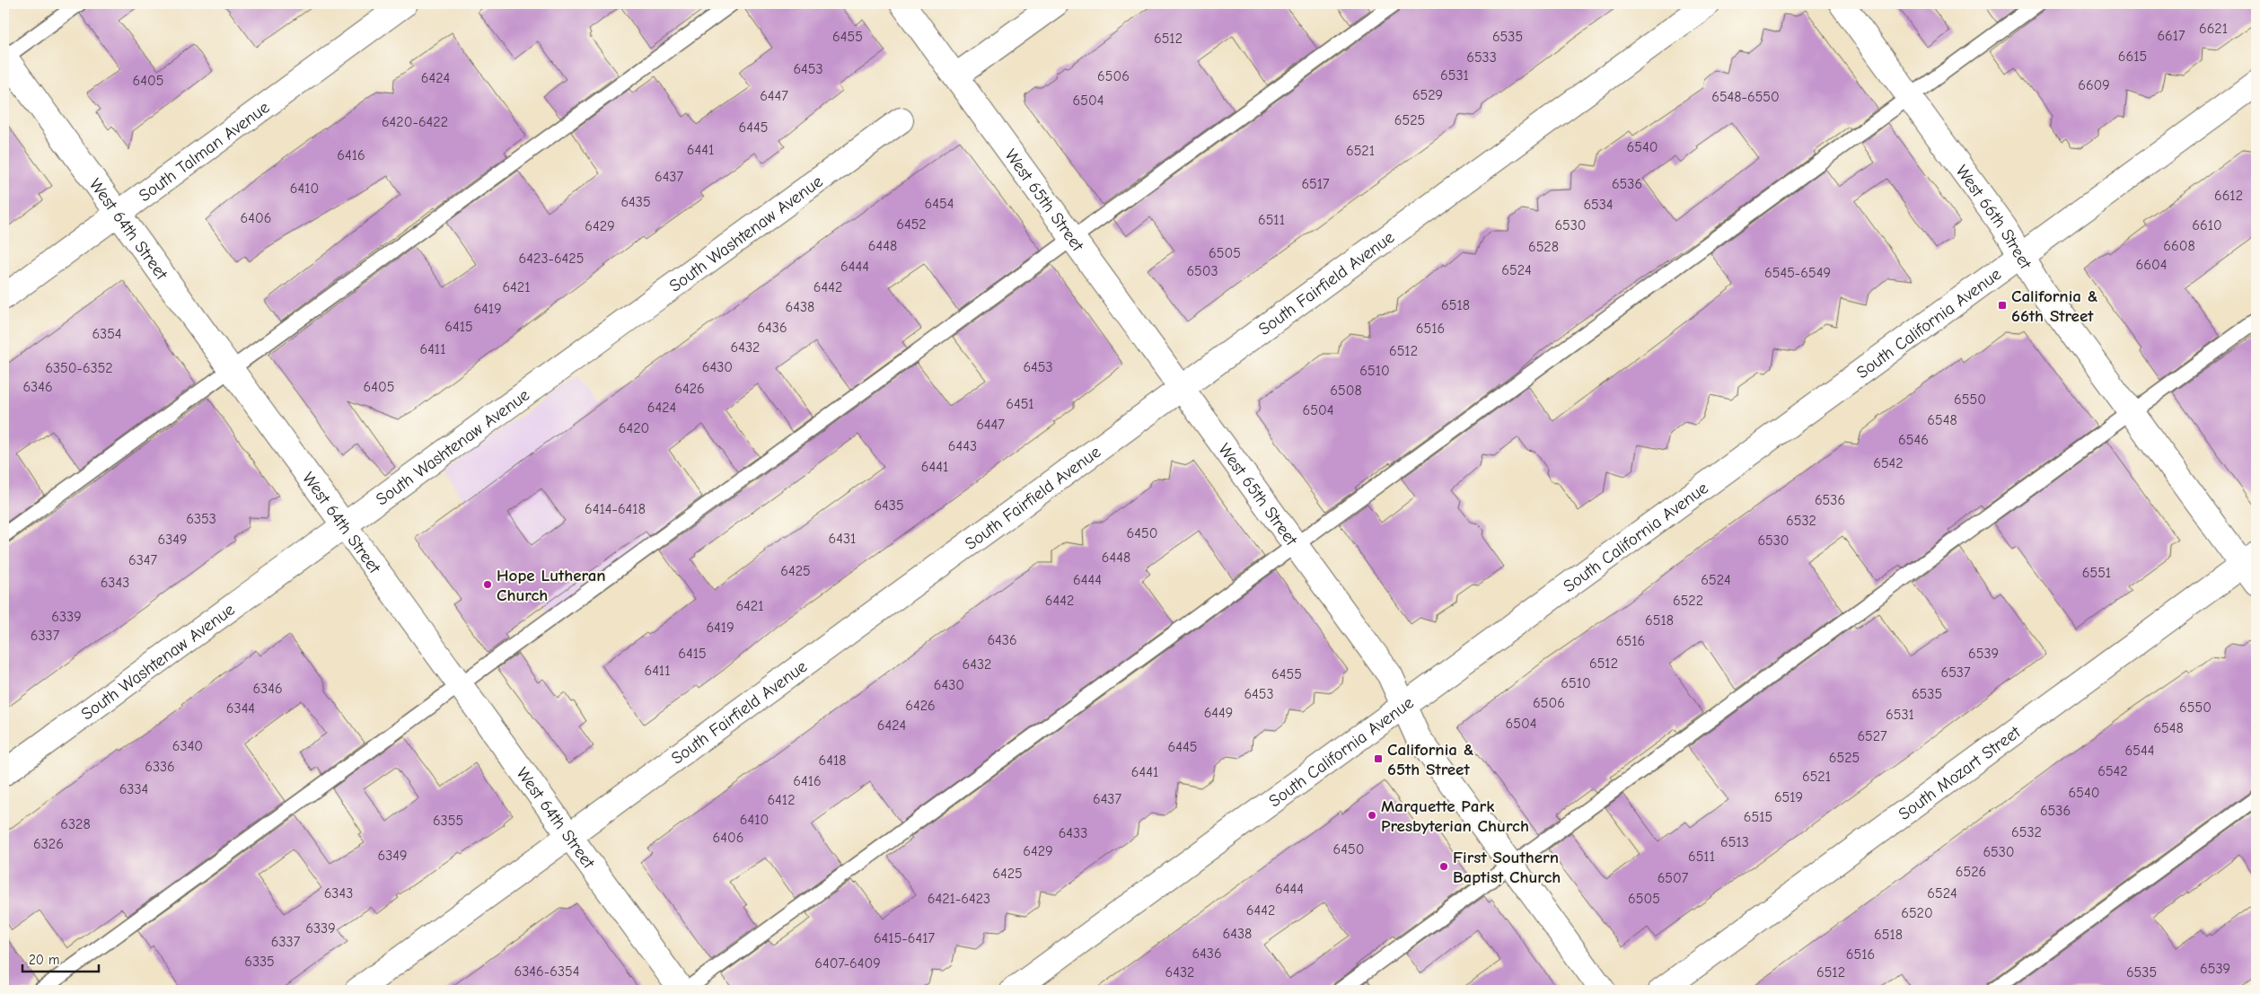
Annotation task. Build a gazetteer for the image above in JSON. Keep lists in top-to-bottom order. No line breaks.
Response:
{"streets":{"street":["South Talman Avenue","West 65th Street","West 66th Street","West 64th Street","South Washtenaw Avenue","South Fairfield Avenue","South California Avenue","South Mozart Street"]},"crossings":[["South Talman Avenue","West 64th Street"],["West 65th Street","South Fairfield Avenue"],["West 65th Street","South California Avenue"],["West 66th Street","South California Avenue"],["West 66th Street","South Mozart Street"],["West 64th Street","South Washtenaw Avenue"],["West 64th Street","South Fairfield Avenue"]],"places":{"transit":["California & 66th Street","California & 65th Street"],"other":["Hope Lutheran Church","Marquette Park Presbyterian Church","First Southern Baptist Church"]},"house_numbers":["6621","6617","6455","6535","6512","6615","6533","6453","6531","6506","6424","6405","6609","6529","6447","6548-6550","6504","6525","6420-6422","6445","6540","6441","6521","6416","6437","6517","6536","6410","6612","6435","6454","6534","6406","6511","6452","6530","6610","6429","6448","6608","6528","6505","6423-6425","6604","6444","6524","6503","6545-6549","6421","6442","6518","6438","6419","6415","6436","6516","6354","6432","6411","6512","6430","6453","6350-6352","6510","6346","6405","6426","6508","6550","6451","6424","6504","6548","6447","6420","6546","6443","6542","6441","6536","6435","6414-6418","6353","6532","6450","6431","6349","6530","6448","6347","6425","6551","6444","6524","6343","6442","6522","6421","6339","6518","6419","6337","6436","6516","6415","6539","6512","6432","6411","6537","6455","6510","6430","6346","6453","6535","6506","6426","6550","6344","6449","6531","6504","6424","6548","6527","6340","6445","6544","6525","6418","6336","6542","6441","6521","6416","6334","6540","6519","6437","6412","6536","6515","6410","6355","6328","6532","6433","6406","6513","6326","6450","6429","6530","6349","6511","6526","6425","6507","6444","6343","6524","6421-6423","6505","6442","6520","6339","6438","6518","6415-6417","6337","6436","6516","6335","6407-6409","6539","6346-6354","6432","6512","6535"],"scale_bar":"20 m"}
